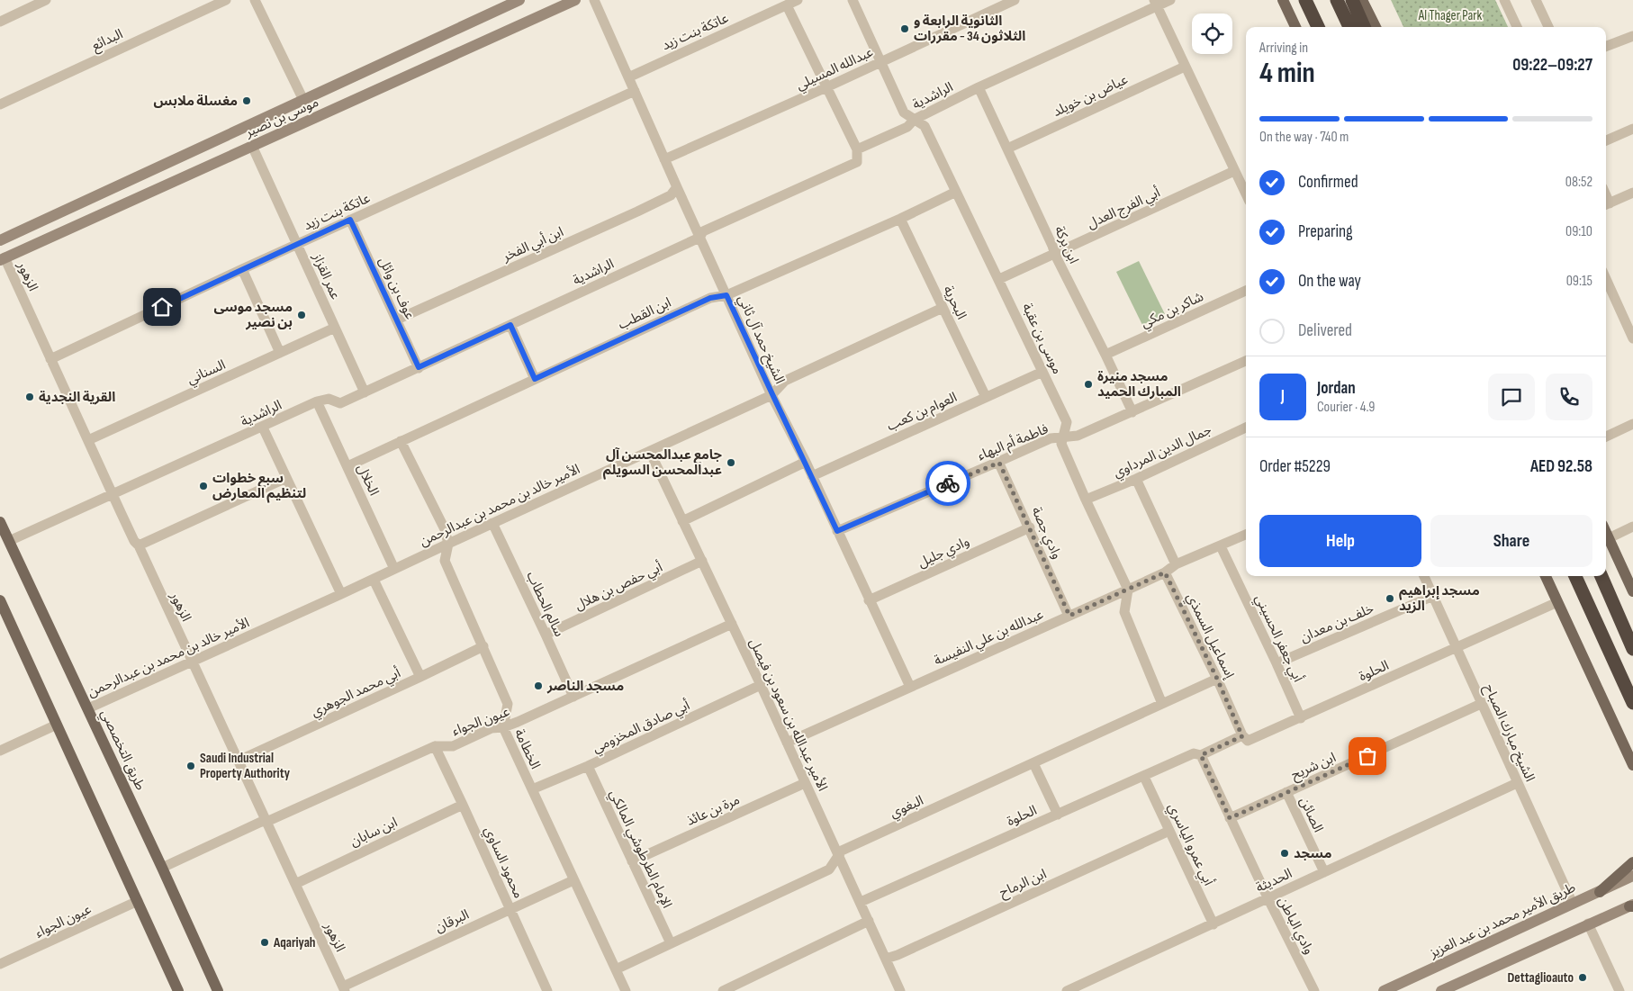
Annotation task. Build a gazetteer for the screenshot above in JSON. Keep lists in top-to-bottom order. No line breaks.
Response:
{"streets":{"main road":["طريق التخصصي"],"street":["عاتكة بنت زيد","البدائع","عبدالله المسيلي","الراشدية","عياض بن خويلد","موسى بن نصير","أبي الفرج العدل","ابن أبي الفخر","ابن بركة","الزهور","عمر القزاز","عوف بن وائل","البحرية","شاكر بن مكي","ابن القطب","موسى بن عقبة","الشيخ حمد آل ثاني","السناني","العوام بن كعب","فاطمة أم البهاء","جمال الدين المرداوي","الخلال","الأمير خالد بن محمد بن عبدالرحمن","وادي جصة","وادي جليل","أبي حفص بن هلال","سالم الحطاب","خلف بن معدان","إسماعيل السمذي","عبدالله بن علي النفيسة","أبي جعفر الحسيني","الحلوة","أبي محمد الجوهري","الأمير عبدالله بن سعود بن فيصل","عيون الجواء","أبي صادق المخزومي","الشيخ مبارك الصباح","الخطامة","ابن شريح","البغوي","مرة بن عائذ","الصائن","ابن سابان","أبي عمرو الياسري","الإمام الطرطوشي المالكي","محمود الساوي","الحديثة","ابن الرماح","طريق الأمير محمد بن عبد العزيز","البرقان","وادي الباطن"]},"crossings":[["عاتكة بنت زيد","الزهور"],["عاتكة بنت زيد","عمر القزاز"],["عاتكة بنت زيد","عوف بن وائل"],["عاتكة بنت زيد","الشيخ حمد آل ثاني"],["عبدالله المسيلي","موسى بن عقبة"],["عبدالله المسيلي","الشيخ حمد آل ثاني"],["الراشدية","ابن بركة"],["الراشدية","الزهور"],["الراشدية","عمر القزاز"],["الراشدية","عوف بن وائل"],["الراشدية","موسى بن عقبة"],["الراشدية","الشيخ حمد آل ثاني"],["الراشدية","الخلال"],["الراشدية","طريق التخصصي"],["عياض بن خويلد","ابن بركة"],["موسى بن نصير","الزهور"],["موسى بن نصير","عمر القزاز"],["أبي الفرج العدل","ابن بركة"],["أبي الفرج العدل","موسى بن عقبة"],["ابن أبي الفخر","عوف بن وائل"],["ابن أبي الفخر","الشيخ حمد آل ثاني"],["ابن بركة","شاكر بن مكي"],["ابن بركة","فاطمة أم البهاء"],["الزهور","السناني"],["الزهور","الأمير خالد بن محمد بن عبدالرحمن"],["الزهور","أبي محمد الجوهري"],["الزهور","عيون الجواء"],["الزهور","ابن سابان"],["الزهور","البرقان"],["عمر القزاز","السناني"],["البحرية","ابن القطب"],["البحرية","العوام بن كعب"],["البحرية","الأمير خالد بن محمد بن عبدالرحمن"],["ابن القطب","موسى بن عقبة"],["ابن القطب","الشيخ حمد آل ثاني"],["ابن القطب","الخلال"],["ابن القطب","الخطامة"],["موسى بن عقبة","العوام بن كعب"],["موسى بن عقبة","فاطمة أم البهاء"],["موسى بن عقبة","جمال الدين المرداوي"],["موسى بن عقبة","عبدالله بن علي النفيسة"],["الشيخ حمد آل ثاني","العوام بن كعب"],["الشيخ حمد آل ثاني","فاطمة أم البهاء"],["الشيخ حمد آل ثاني","الأمير خالد بن محمد بن عبدالرحمن"],["الشيخ حمد آل ثاني","وادي جليل"],["الشيخ حمد آل ثاني","عبدالله بن علي النفيسة"],["فاطمة أم البهاء","وادي جصة"],["الخلال","الأمير خالد بن محمد بن عبدالرحمن"],["الأمير خالد بن محمد بن عبدالرحمن","سالم الحطاب"],["الأمير خالد بن محمد بن عبدالرحمن","الأمير عبدالله بن سعود بن فيصل"],["الأمير خالد بن محمد بن عبدالرحمن","الخطامة"],["الأمير خالد بن محمد بن عبدالرحمن","طريق التخصصي"],["وادي جصة","وادي جليل"],["وادي جصة","عبدالله بن علي النفيسة"],["أبي حفص بن هلال","سالم الحطاب"],["أبي حفص بن هلال","الأمير عبدالله بن سعود بن فيصل"],["سالم الحطاب","عيون الجواء"],["خلف بن معدان","أبي جعفر الحسيني"],["خلف بن معدان","الشيخ مبارك الصباح"],["إسماعيل السمذي","عبدالله بن علي النفيسة"],["إسماعيل السمذي","الحلوة"],["إسماعيل السمذي","البغوي"],["عبدالله بن علي النفيسة","أبي جعفر الحسيني"],["عبدالله بن علي النفيسة","الأمير عبدالله بن سعود بن فيصل"],["أبي جعفر الحسيني","الحلوة"],["الحلوة","الأمير عبدالله بن سعود بن فيصل"],["الحلوة","الشيخ مبارك الصباح"],["الحلوة","أبي عمرو الياسري"],["الحلوة","وادي الباطن"],["أبي محمد الجوهري","الخطامة"],["الأمير عبدالله بن سعود بن فيصل","عيون الجواء"],["الأمير عبدالله بن سعود بن فيصل","أبي صادق المخزومي"],["الأمير عبدالله بن سعود بن فيصل","البغوي"],["الأمير عبدالله بن سعود بن فيصل","مرة بن عائذ"],["الأمير عبدالله بن سعود بن فيصل","ابن الرماح"],["عيون الجواء","الخطامة"],["عيون الجواء","طريق التخصصي"],["عيون الجواء","محمود الساوي"],["أبي صادق المخزومي","الخطامة"],["أبي صادق المخزومي","الإمام الطرطوشي المالكي"],["الشيخ مبارك الصباح","ابن شريح"],["الشيخ مبارك الصباح","الحديثة"],["الشيخ مبارك الصباح","طريق الأمير محمد بن عبد العزيز"],["الخطامة","البغوي"],["الخطامة","البرقان"],["ابن شريح","الصائن"],["ابن شريح","وادي الباطن"],["البغوي","الإمام الطرطوشي المالكي"],["مرة بن عائذ","الإمام الطرطوشي المالكي"],["الصائن","الحديثة"],["ابن سابان","محمود الساوي"],["أبي عمرو الياسري","الحديثة"],["أبي عمرو الياسري","ابن الرماح"],["محمود الساوي","البرقان"],["الحديثة","وادي الباطن"]],"parks":["Al Thager Park"],"places":["الثانوية الرابعة و الثلاثون 34 - مقررات","مغسلة ملابس","مسجد موسى بن نصير","مسجد منيرة المبارك الحميد","القرية النجدية","جامع عبدالمحسن آل عبدالمحسن السويلم","سبع خطوات لتنظيم المعارض","مسجد إبراهيم الزيد","مسجد الناصر","Saudi Industrial Property Authority","مسجد","Aqariyah","Dettaglioauto"],"page":{"heading":["4 min","Arriving in","09:22–09:27"],"panel":["Jordan","Courier · 4.9","Order #5229","AED 92.58"],"bar":"On the way · 740 m","list":[["Confirmed","08:52"],["Preparing","09:10"],["On the way","09:15"],"Delivered"],"round":"J","buttons":["Help","Share"]}}
